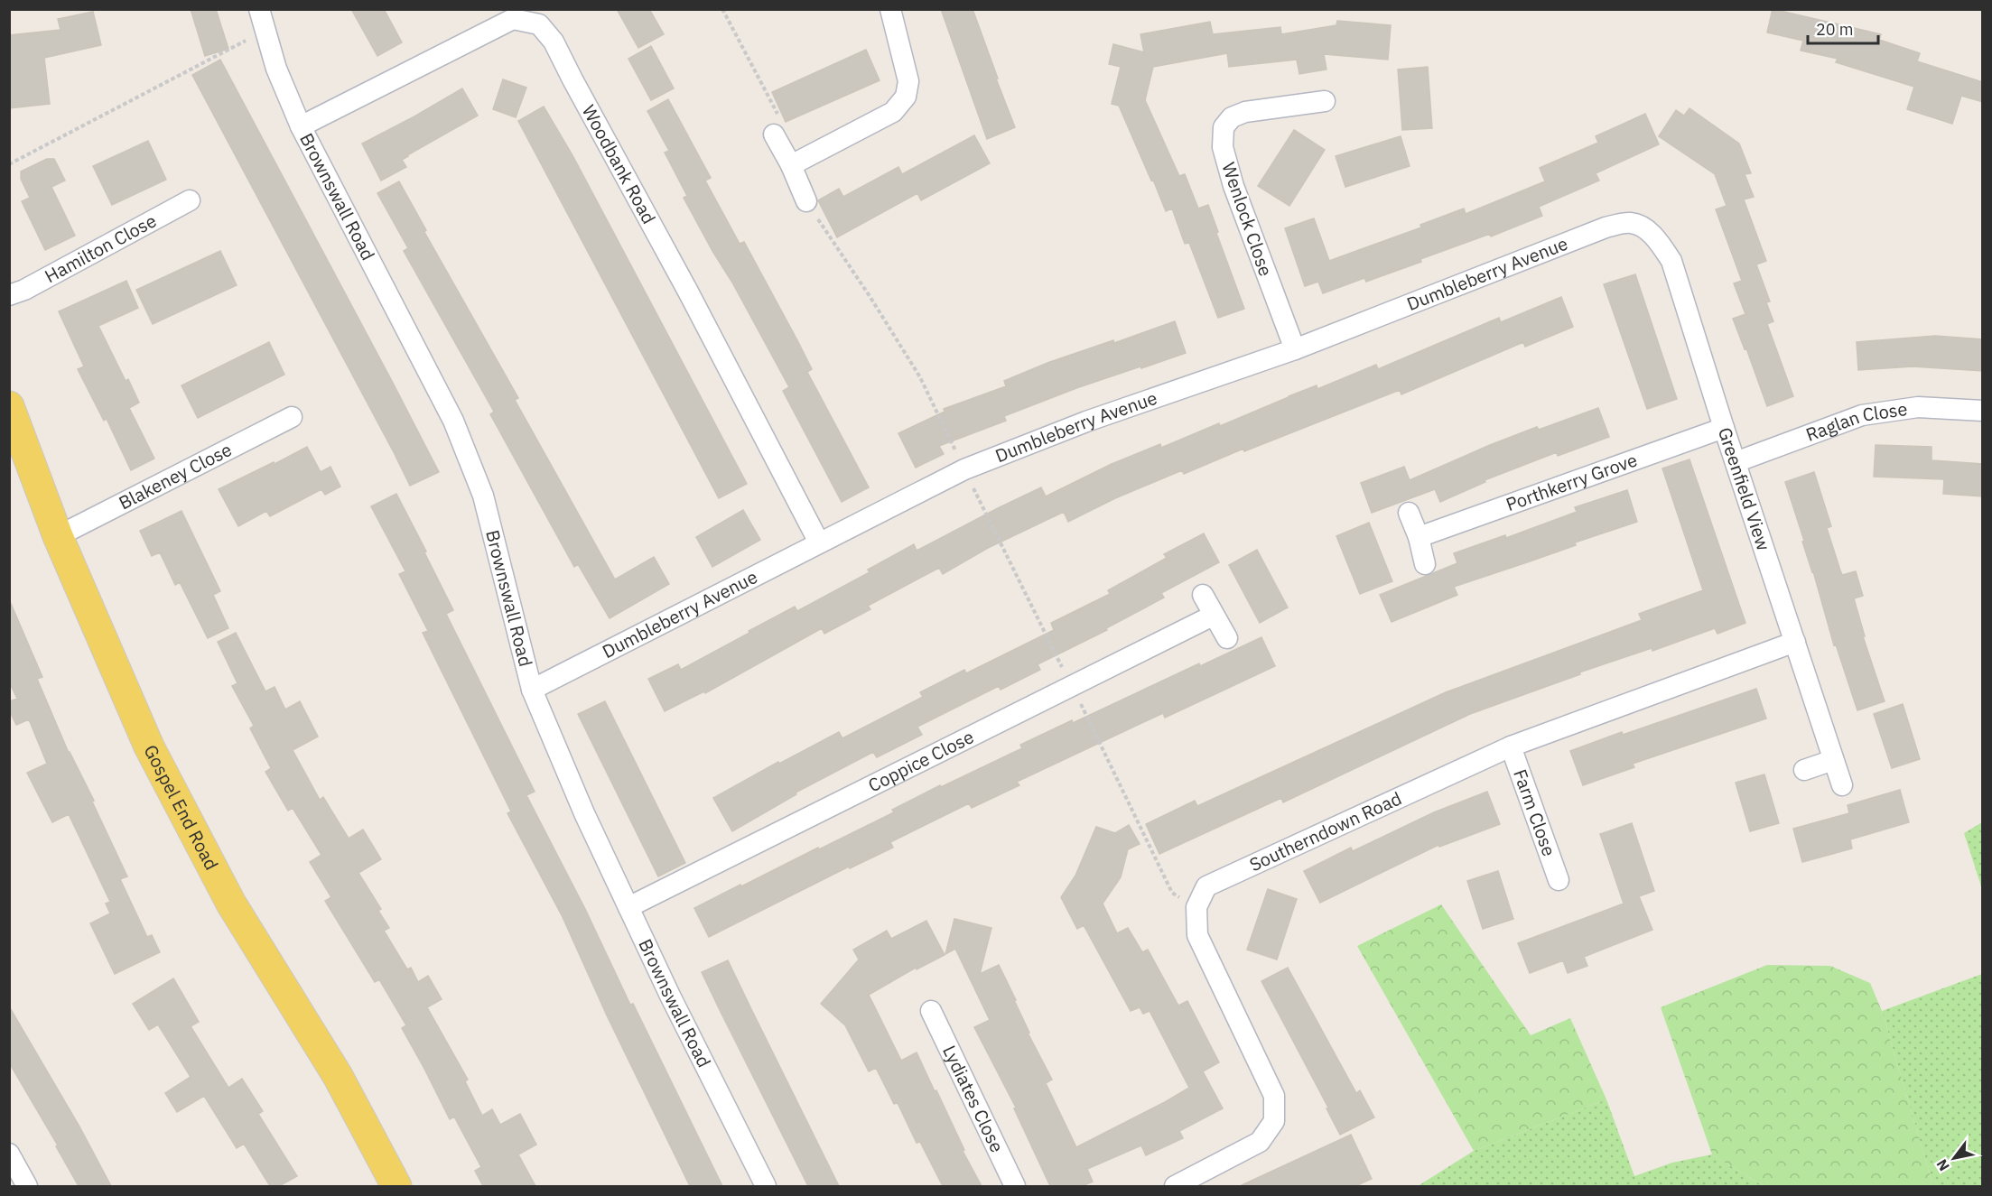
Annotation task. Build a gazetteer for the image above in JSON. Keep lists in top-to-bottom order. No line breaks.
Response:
{"streets":{"main road":["Gospel End Road"],"street":["Woodbank Road","Brownswall Road","Wenlock Close","Hamilton Close","Dumbleberry Avenue","Raglan Close","Blakeney Close","Porthkerry Grove","Greenfield View","Coppice Close","Farm Close","Southerndown Road","Lydiates Close"]},"crossings":[["Woodbank Road","Brownswall Road"],["Woodbank Road","Dumbleberry Avenue"],["Brownswall Road","Dumbleberry Avenue"],["Brownswall Road","Coppice Close"],["Wenlock Close","Dumbleberry Avenue"],["Dumbleberry Avenue","Greenfield View"],["Raglan Close","Greenfield View"],["Blakeney Close","Gospel End Road"],["Porthkerry Grove","Greenfield View"],["Greenfield View","Southerndown Road"],["Farm Close","Southerndown Road"]],"scale_bar":"20 m","north":"bottom left"}
